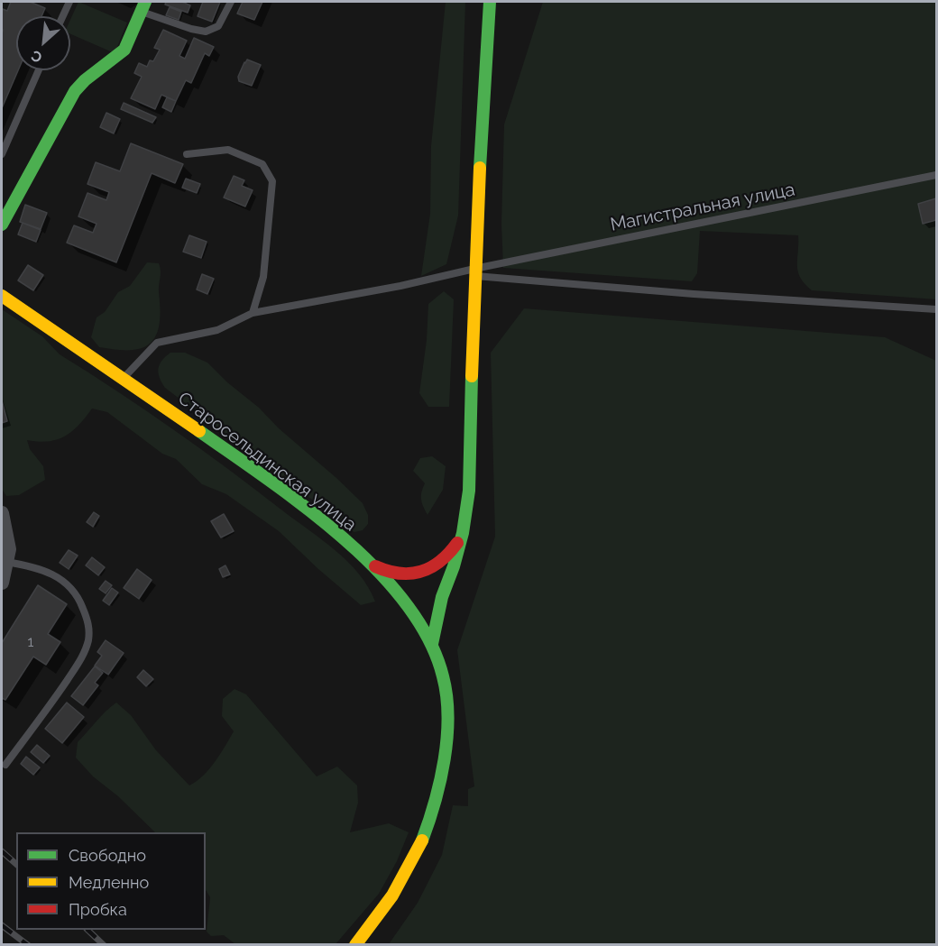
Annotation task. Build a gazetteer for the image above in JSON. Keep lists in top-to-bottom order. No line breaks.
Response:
{"streets":{"main road":["Старосельдинская улица"],"lane":["Магистральная улица"]},"crossings":[["Магистральная улица","Старосельдинская улица"]],"house_numbers":["1"],"legend":["Свободно","Медленно","Пробка"],"north":"bottom left"}
